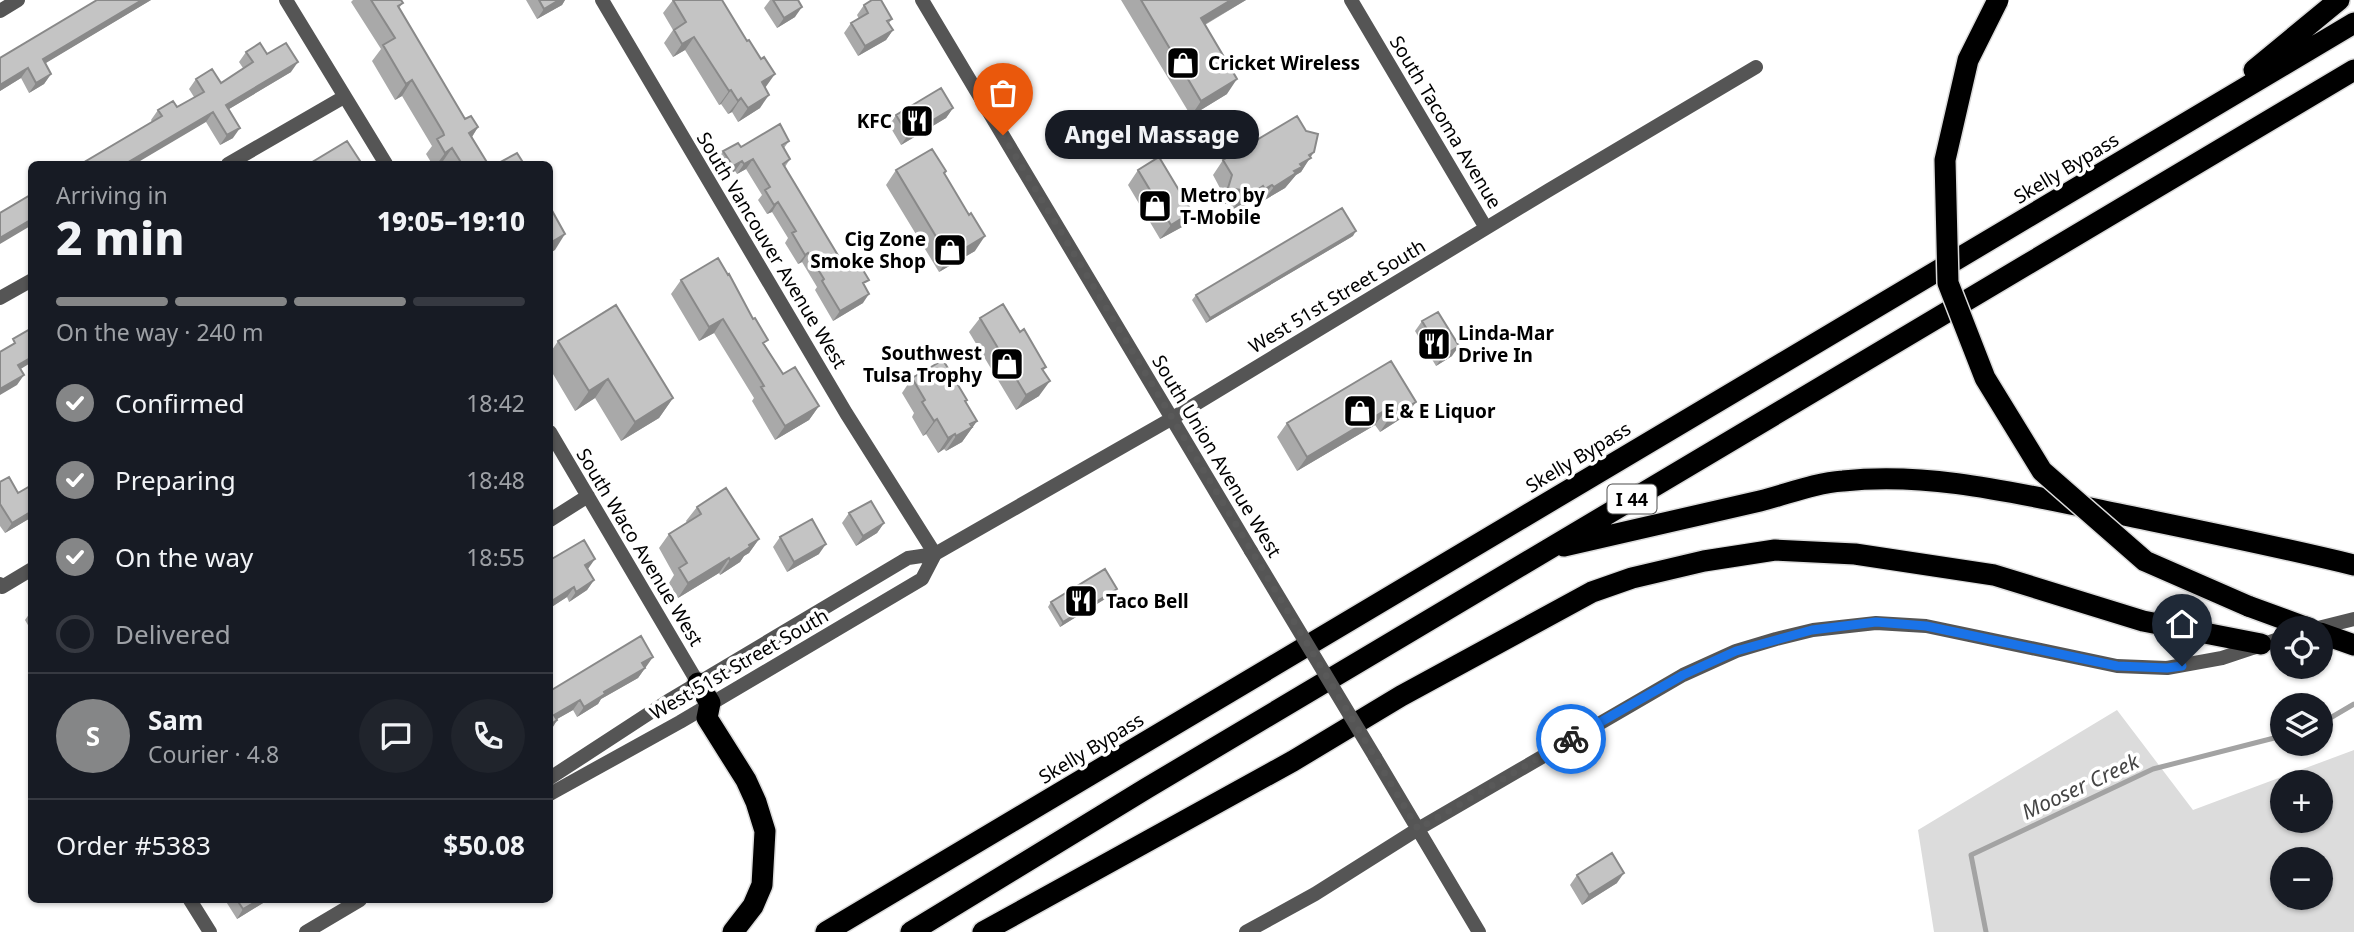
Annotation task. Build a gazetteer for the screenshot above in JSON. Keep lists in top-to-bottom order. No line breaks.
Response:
{"streets":{"highway":["Skelly Bypass","I 44"],"street":["South Tacoma Avenue","South Vancouver Avenue West","West 51st Street South","South Union Avenue West","South Waco Avenue West"]},"crossings":[["South Tacoma Avenue","West 51st Street South"],["South Vancouver Avenue West","West 51st Street South"],["West 51st Street South","South Union Avenue West"],["West 51st Street South","South Waco Avenue West"]],"water":["Mooser Creek"],"places":{"shop":["Cricket Wireless","Metro by T-Mobile","Cig Zone Smoke Shop","Southwest Tulsa Trophy","E & E Liquor"],"restaurant":["KFC","Linda-Mar Drive In","Taco Bell"],"other":["Angel Massage"]},"page":{"bubble":"Angel Massage","heading":["2 min","Arriving in","19:05–19:10"],"panel":["Sam","Courier · 4.8","Order #5383","$50.08"],"bar":"On the way · 240 m","list":[["Confirmed","18:42"],["Preparing","18:48"],["On the way","18:55"],"Delivered"],"map_buttons":["+","−"],"round":"S"}}
